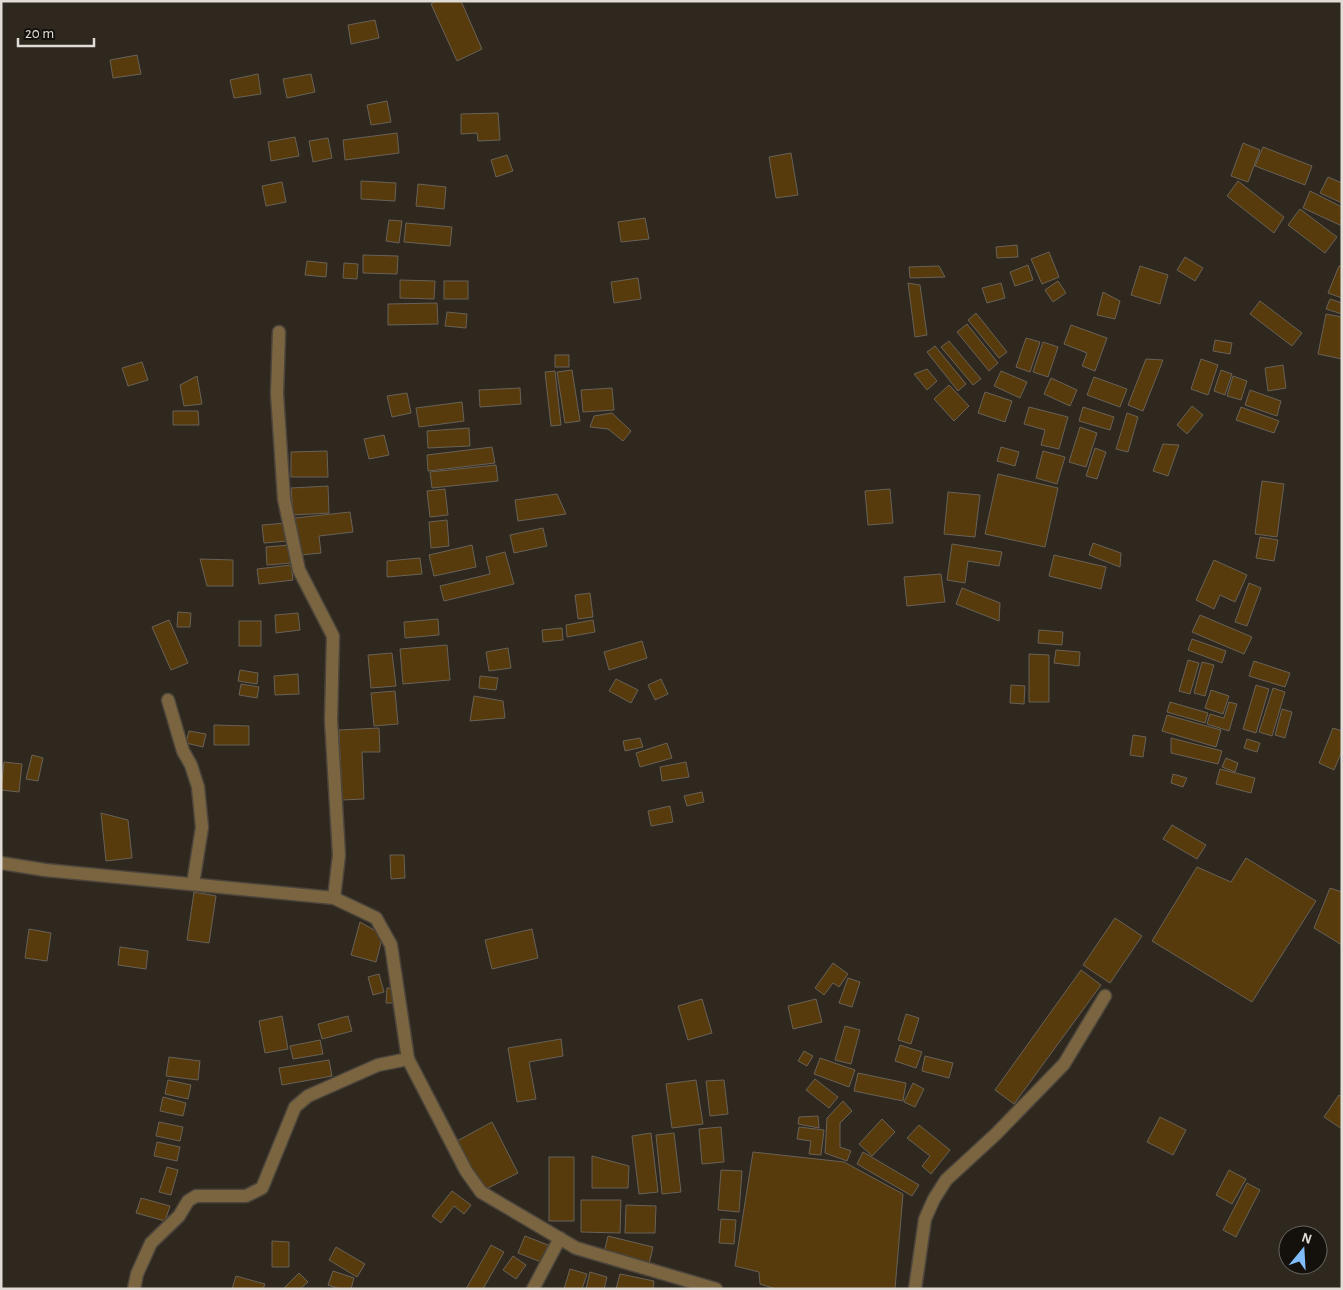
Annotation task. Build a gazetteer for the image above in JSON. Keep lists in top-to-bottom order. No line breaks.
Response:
{"scale_bar":"20 m","north":"top"}
